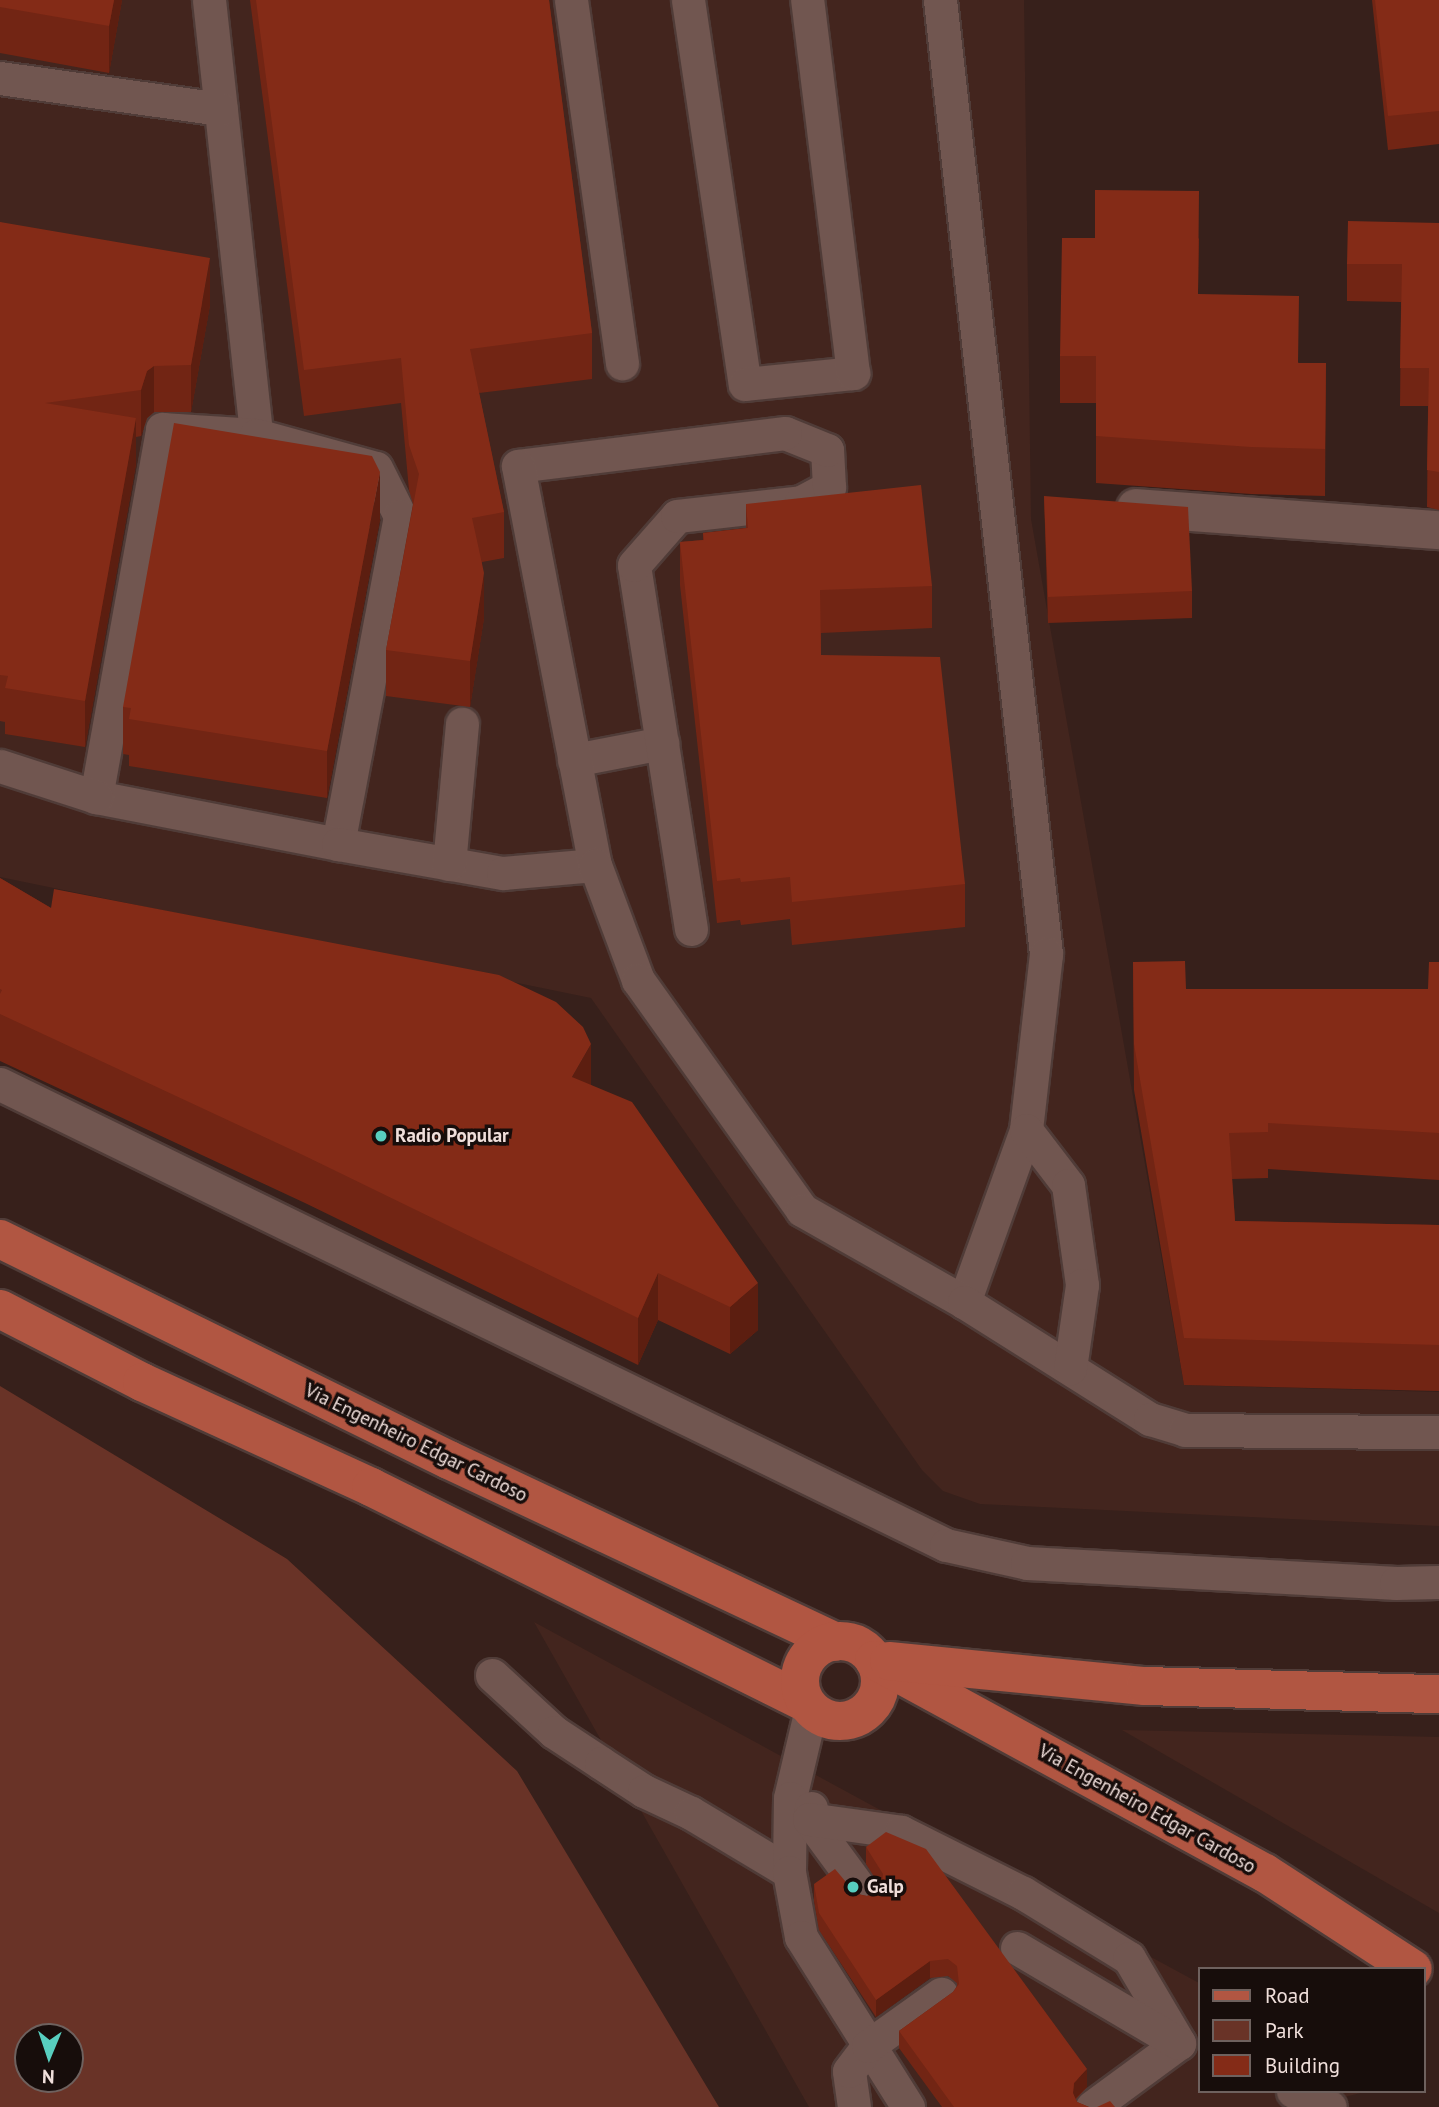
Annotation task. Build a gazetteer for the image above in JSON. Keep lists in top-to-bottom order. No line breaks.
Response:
{"streets":{"main road":["Via Engenheiro Edgar Cardoso"]},"places":["Radio Popular","Galp"],"legend":["Road","Park","Building"],"north":"bottom"}
